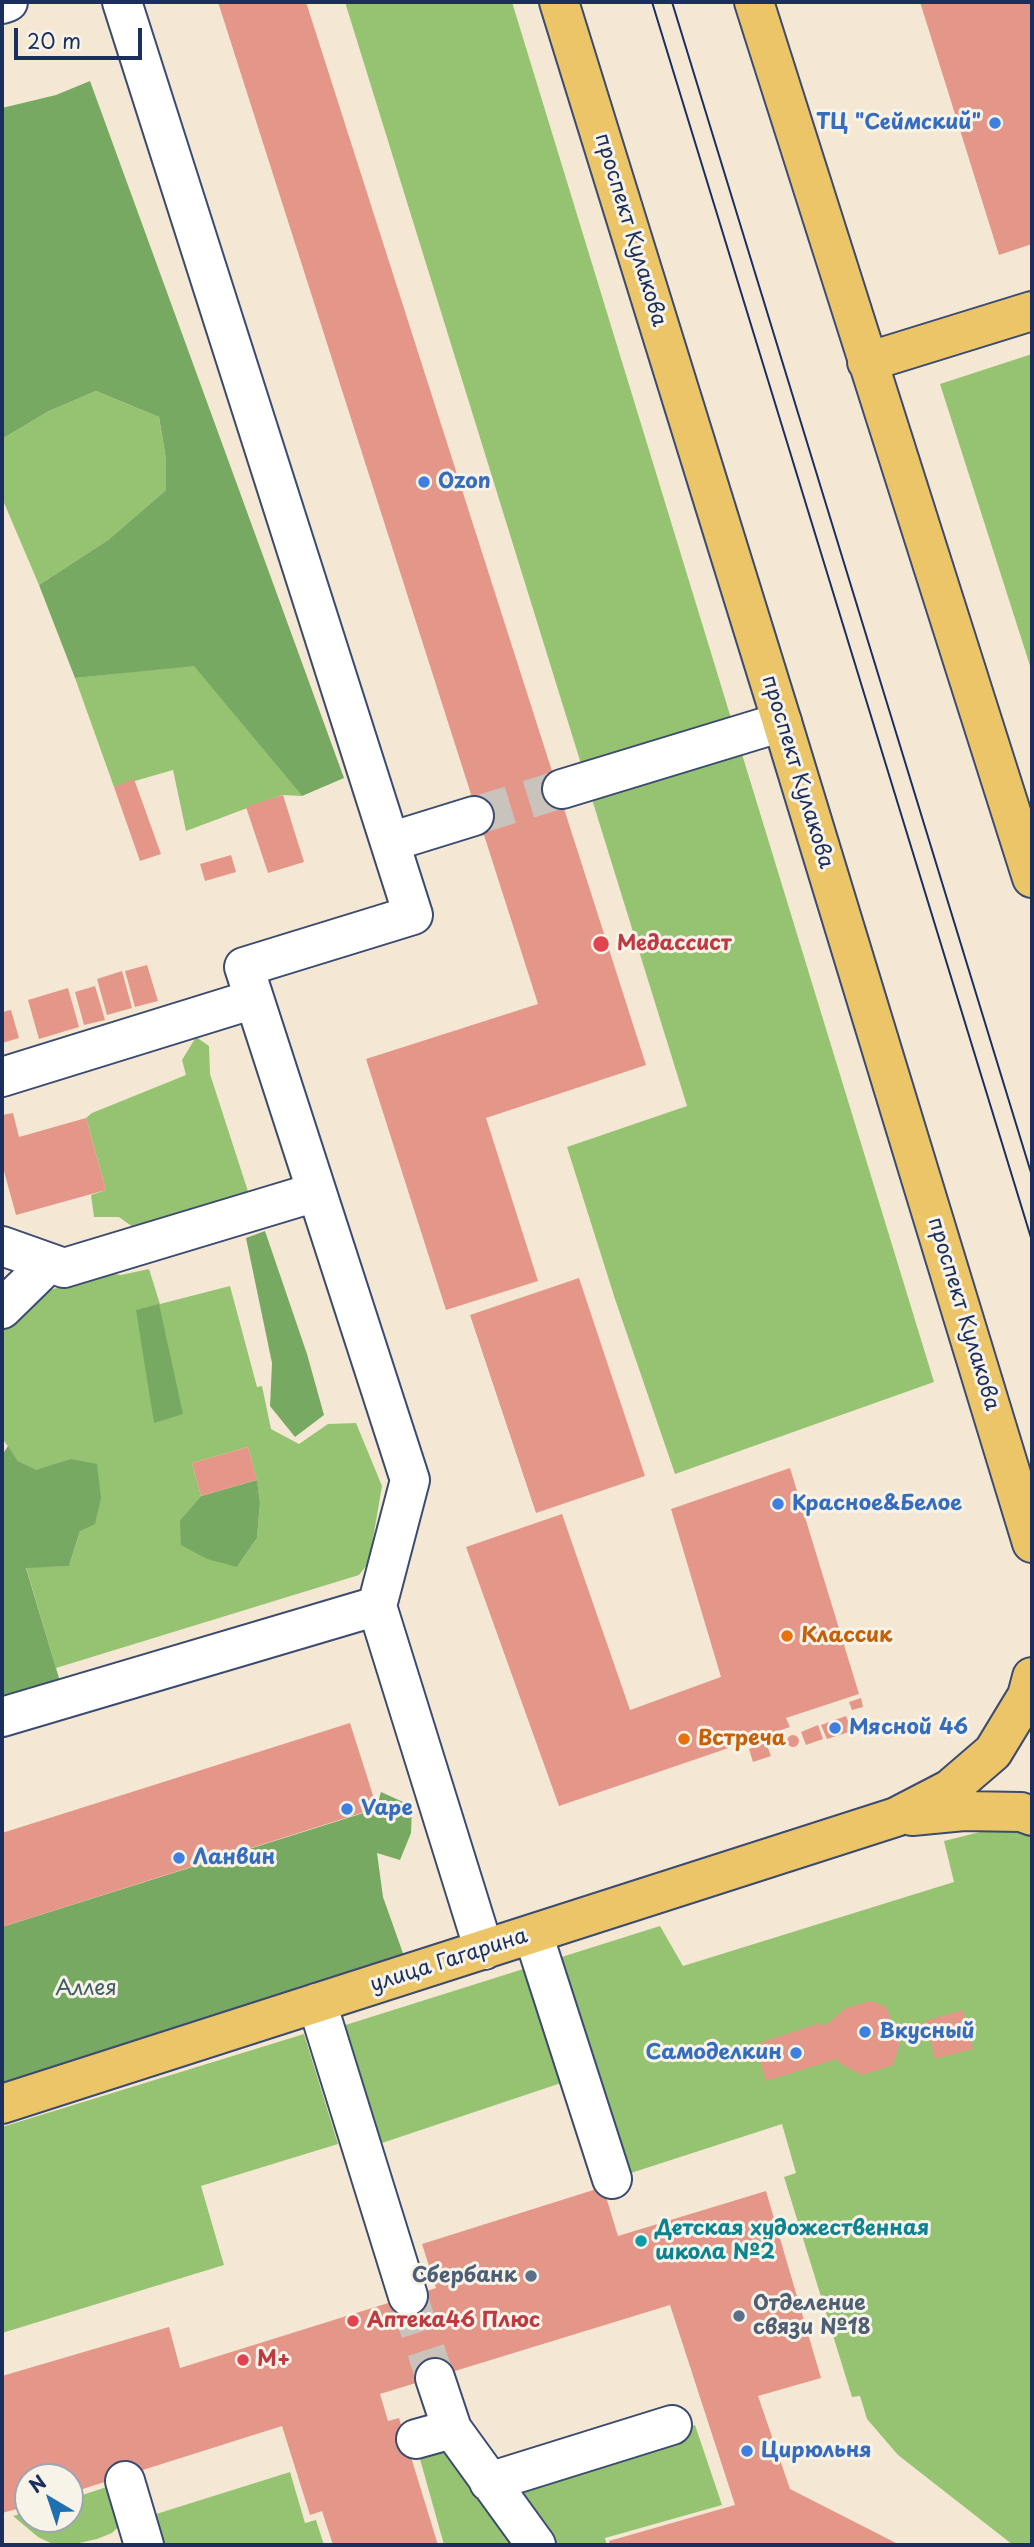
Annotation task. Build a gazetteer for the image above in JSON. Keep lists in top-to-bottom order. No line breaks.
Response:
{"streets":{"main road":["проспект Кулакова","улица Гагарина"]},"parks":["Аллея"],"places":["ТЦ \"Сеймский\"","Ozon","Медассист","Красное&Белое","Классик","Мясной 46","Встреча","Vape","Ланвин","Вкусный","Самоделкин","Детская художественная школа №2","Сбербанк","Отделение связи №18","Аптека46 Плюс","М+","Цирюльня"],"scale_bar":"20 m","north":"top left"}
